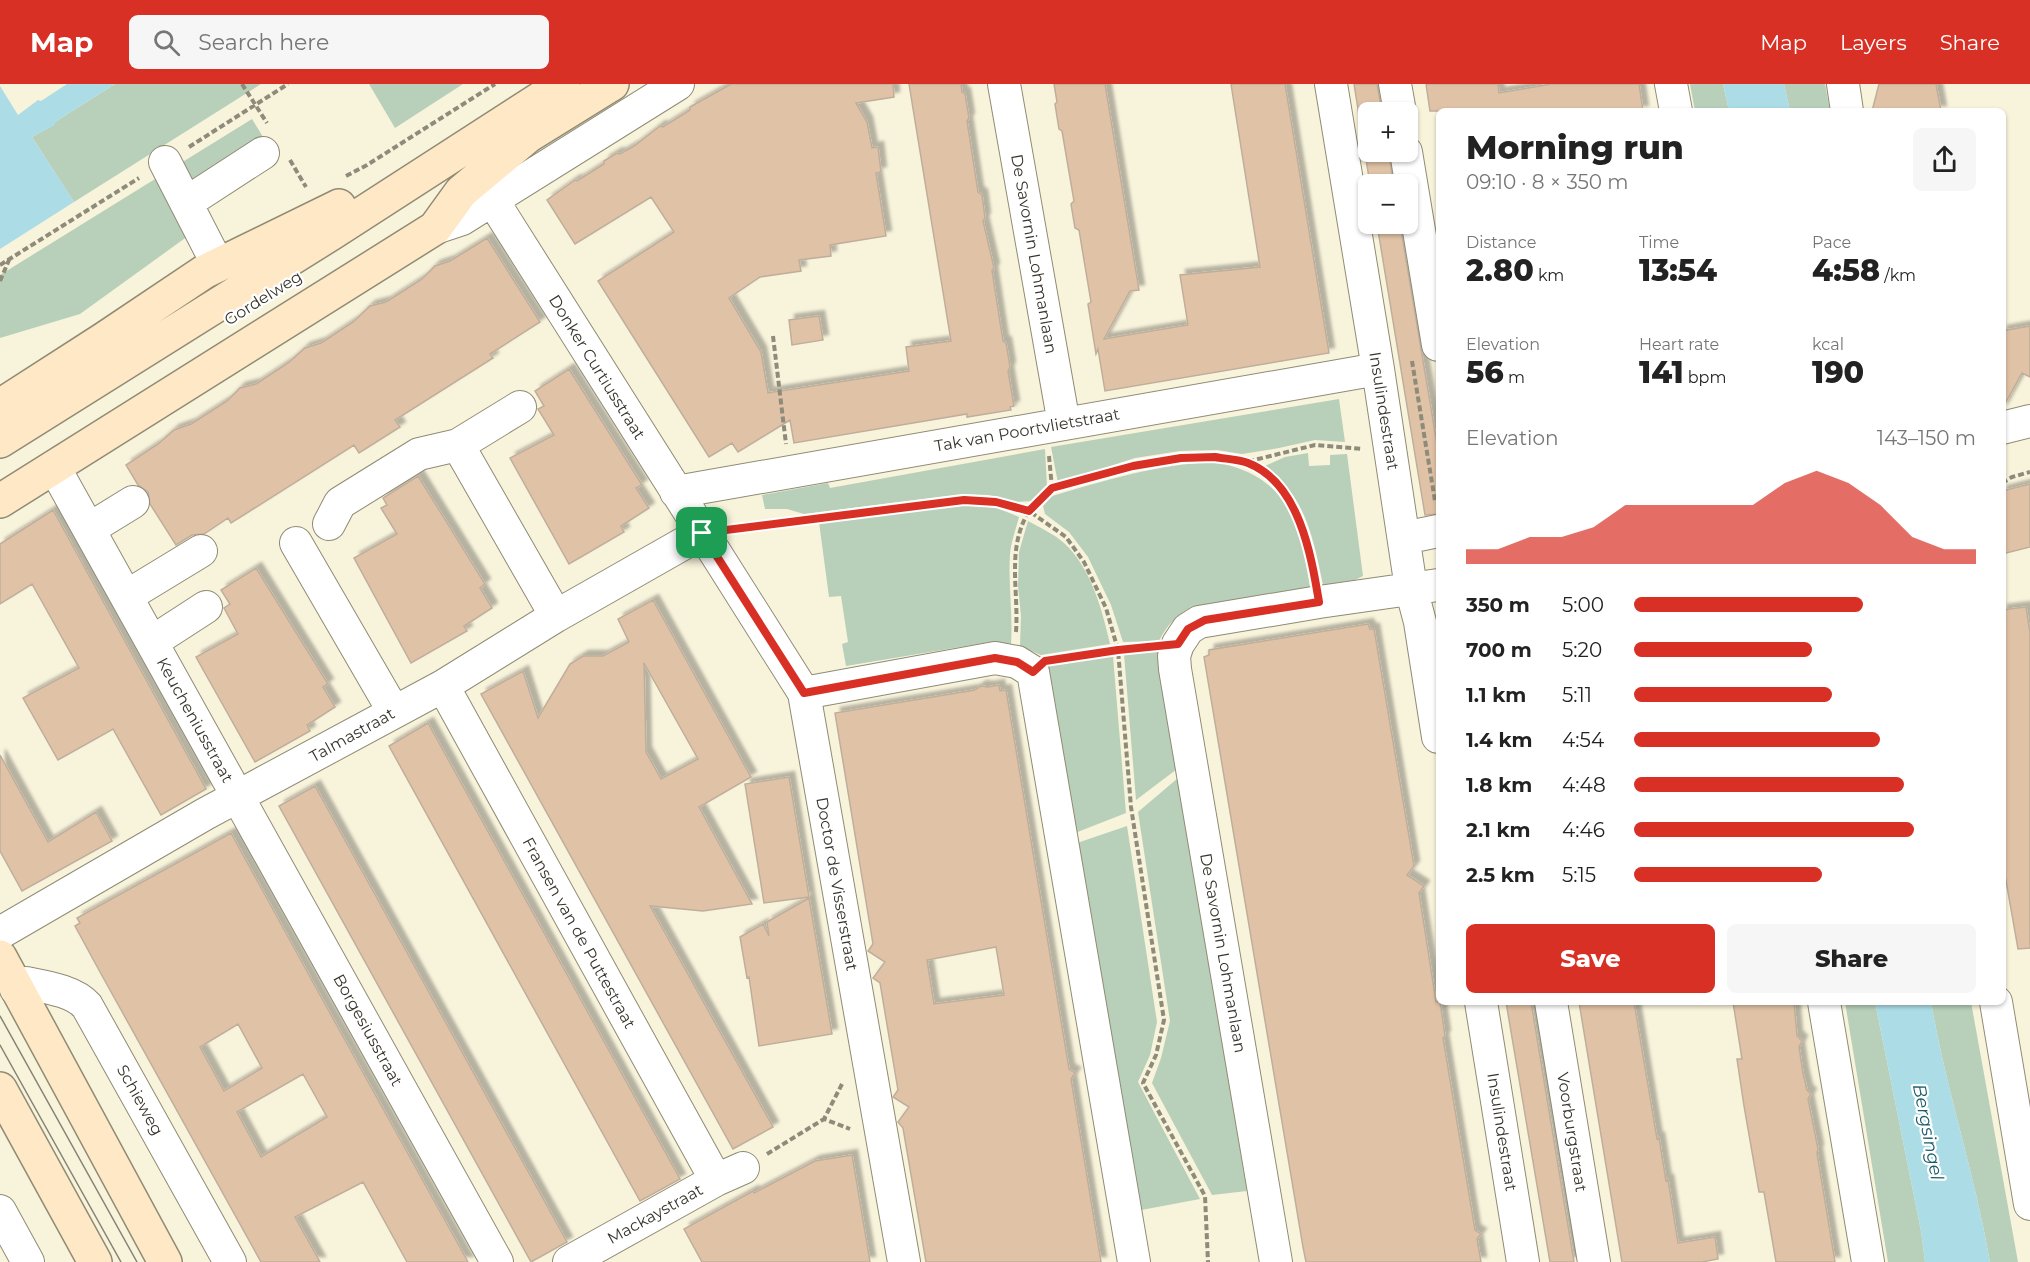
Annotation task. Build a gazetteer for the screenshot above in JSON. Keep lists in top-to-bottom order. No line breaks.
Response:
{"streets":{"main road":["Gordelweg"],"street":["De Savornin Lohmanlaan","Donker Curtiusstraat","Insulindestraat","Tak van Poortvlietstraat","Keucheniusstraat","Talmastraat","Doctor de Visserstraat","Fransen van de Puttestraat","Borgesiusstraat","Schieweg","Voorburgstraat","Mackaystraat"]},"crossings":[["De Savornin Lohmanlaan","Tak van Poortvlietstraat"],["Gordelweg","Donker Curtiusstraat"],["Gordelweg","Keucheniusstraat"],["Donker Curtiusstraat","Tak van Poortvlietstraat"],["Donker Curtiusstraat","Talmastraat"],["Donker Curtiusstraat","Doctor de Visserstraat"],["Insulindestraat","Tak van Poortvlietstraat"],["Keucheniusstraat","Talmastraat"],["Keucheniusstraat","Borgesiusstraat"],["Talmastraat","Doctor de Visserstraat"],["Talmastraat","Fransen van de Puttestraat"],["Talmastraat","Borgesiusstraat"],["Fransen van de Puttestraat","Mackaystraat"]],"water":["Bergsingel"],"page":{"header":"Map","search":"Search here","nav":["Map","Layers","Share"],"map_buttons":["+","−"],"heading":["Morning run","09:10 · 8 × 350 m"],"stats":[["Distance","2.80 km"],["Time","13:54"],["Pace","4:58 /km"],["Elevation","56 m"],["Heart rate","141 bpm"],["kcal","190"]],"chart":["Elevation","143–150 m"],"list":[{"name":"350 m","note":"5:00"},{"name":"700 m","note":"5:20"},{"name":"1.1 km","note":"5:11"},{"name":"1.4 km","note":"4:54"},{"name":"1.8 km","note":"4:48"},{"name":"2.1 km","note":"4:46"},{"name":"2.5 km","note":"5:15"}],"buttons":["Save","Share"]}}
